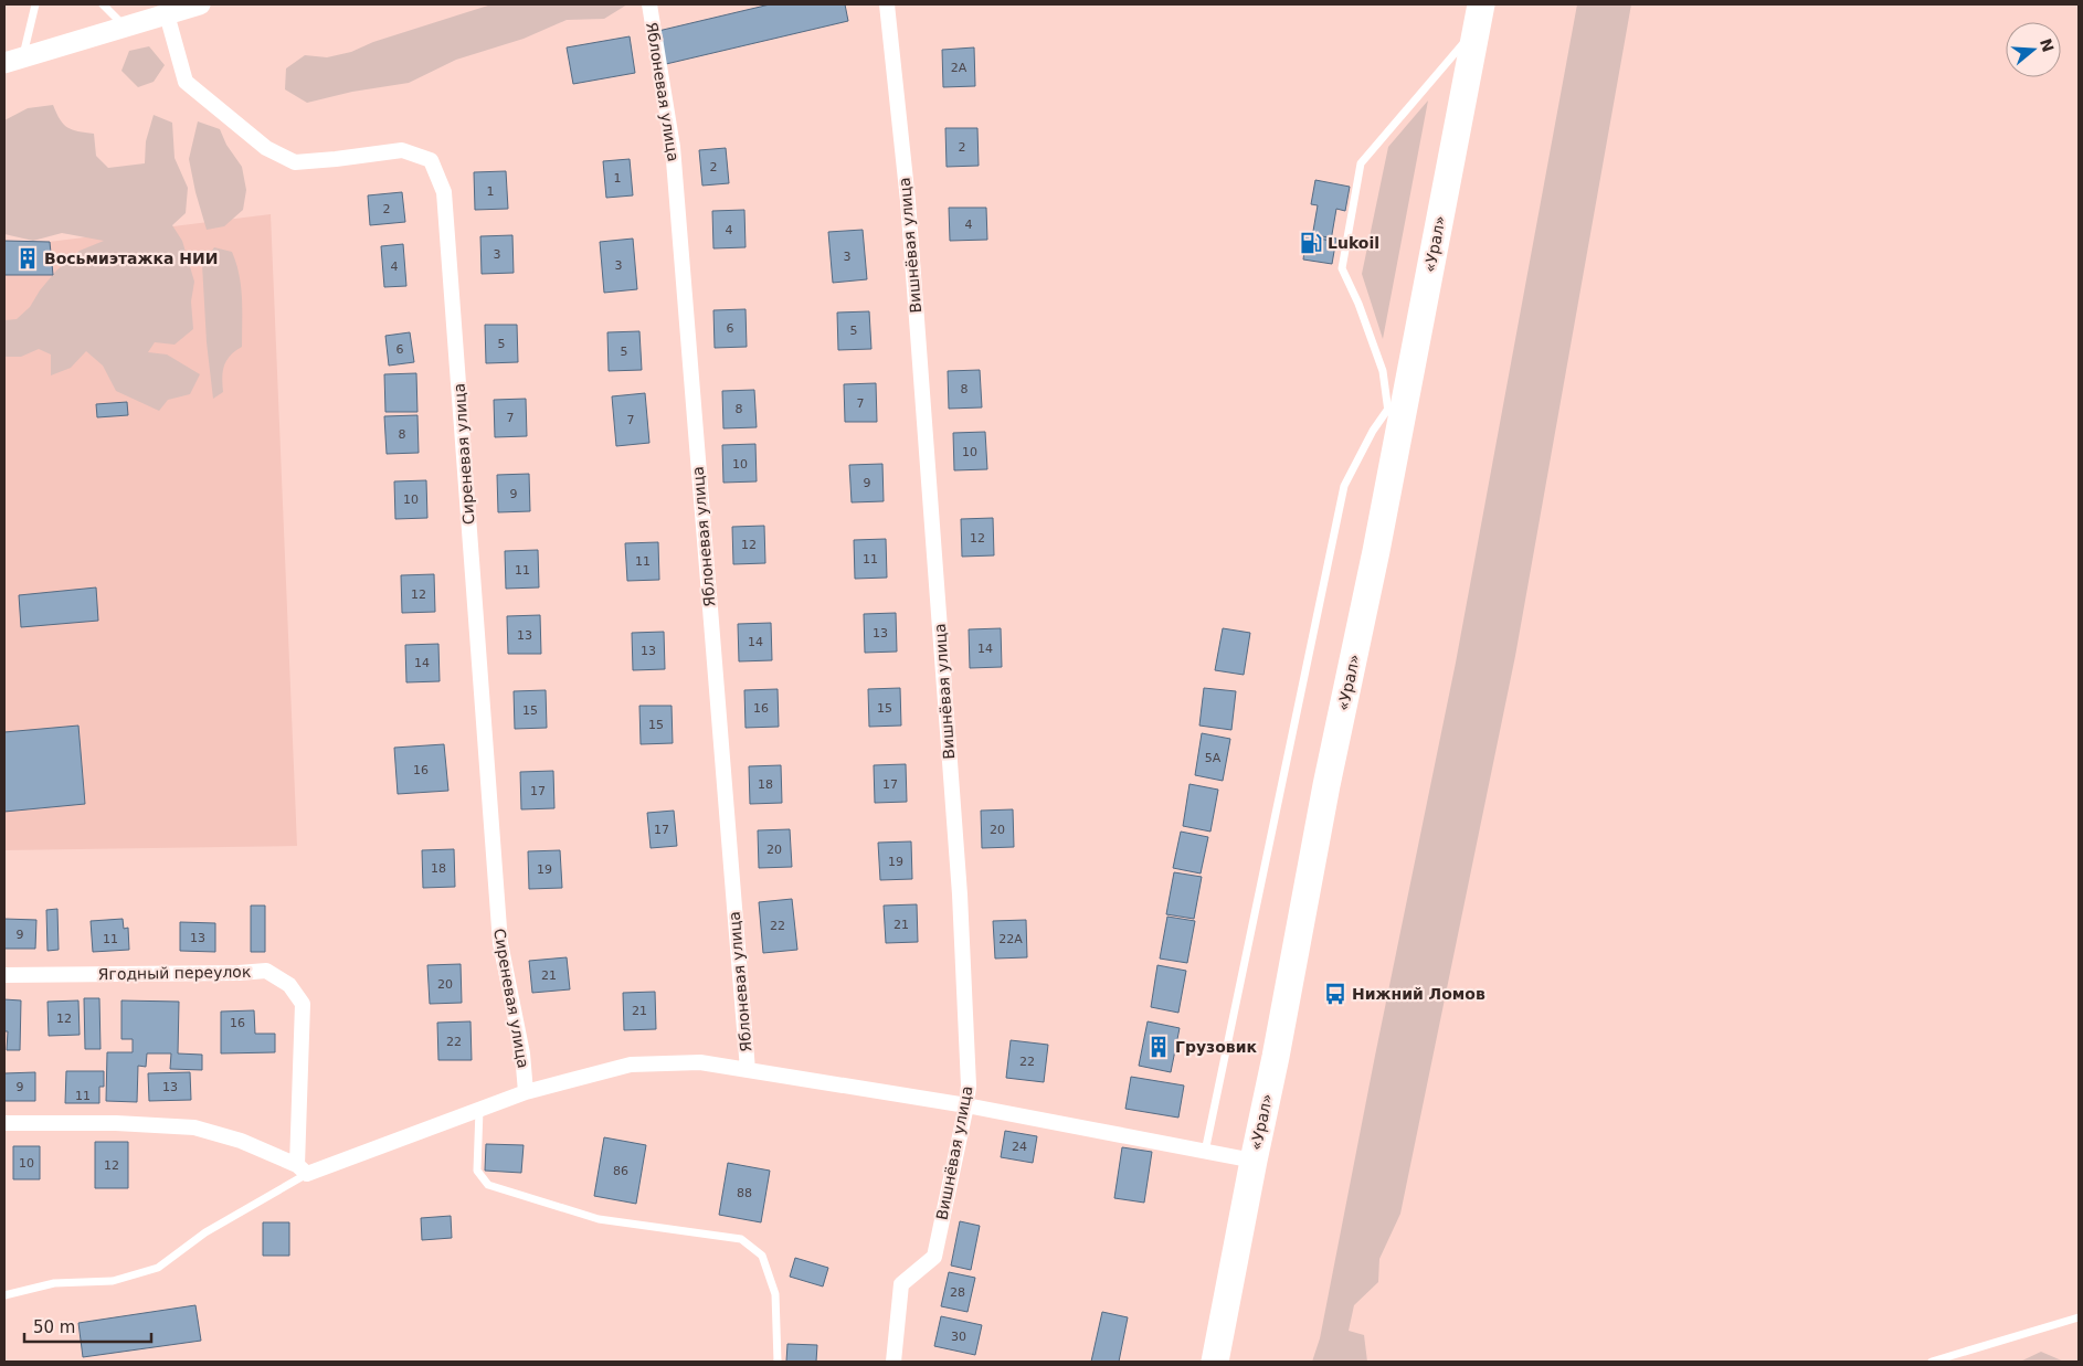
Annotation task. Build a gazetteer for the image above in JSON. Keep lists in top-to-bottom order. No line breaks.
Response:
{"streets":{"highway":["«Урал»"],"street":["Яблоневая улица","Вишнёвая улица","Сиреневая улица","Ягодный переулок"]},"places":{"fuel station":["Lukoil"],"building":["Восьмиэтажка НИИ","Грузовик"],"bus stop":["Нижний Ломов"]},"house_numbers":["2А","2","2","1","1","2","4","4","3","3","3","4","6","5","5","6","5","8","7","8","7","7","8","10","10","9","9","10","12","12","11","11","11","12","13","13","14","14","13","14","16","15","15","15","5А","16","18","17","17","17","20","20","19","18","19","21","22","9","13","11","22А","21","20","21","12","16","22","22","9","13","11","24","10","12","86","88","28","30"],"scale_bar":"50 m","north":"right"}
